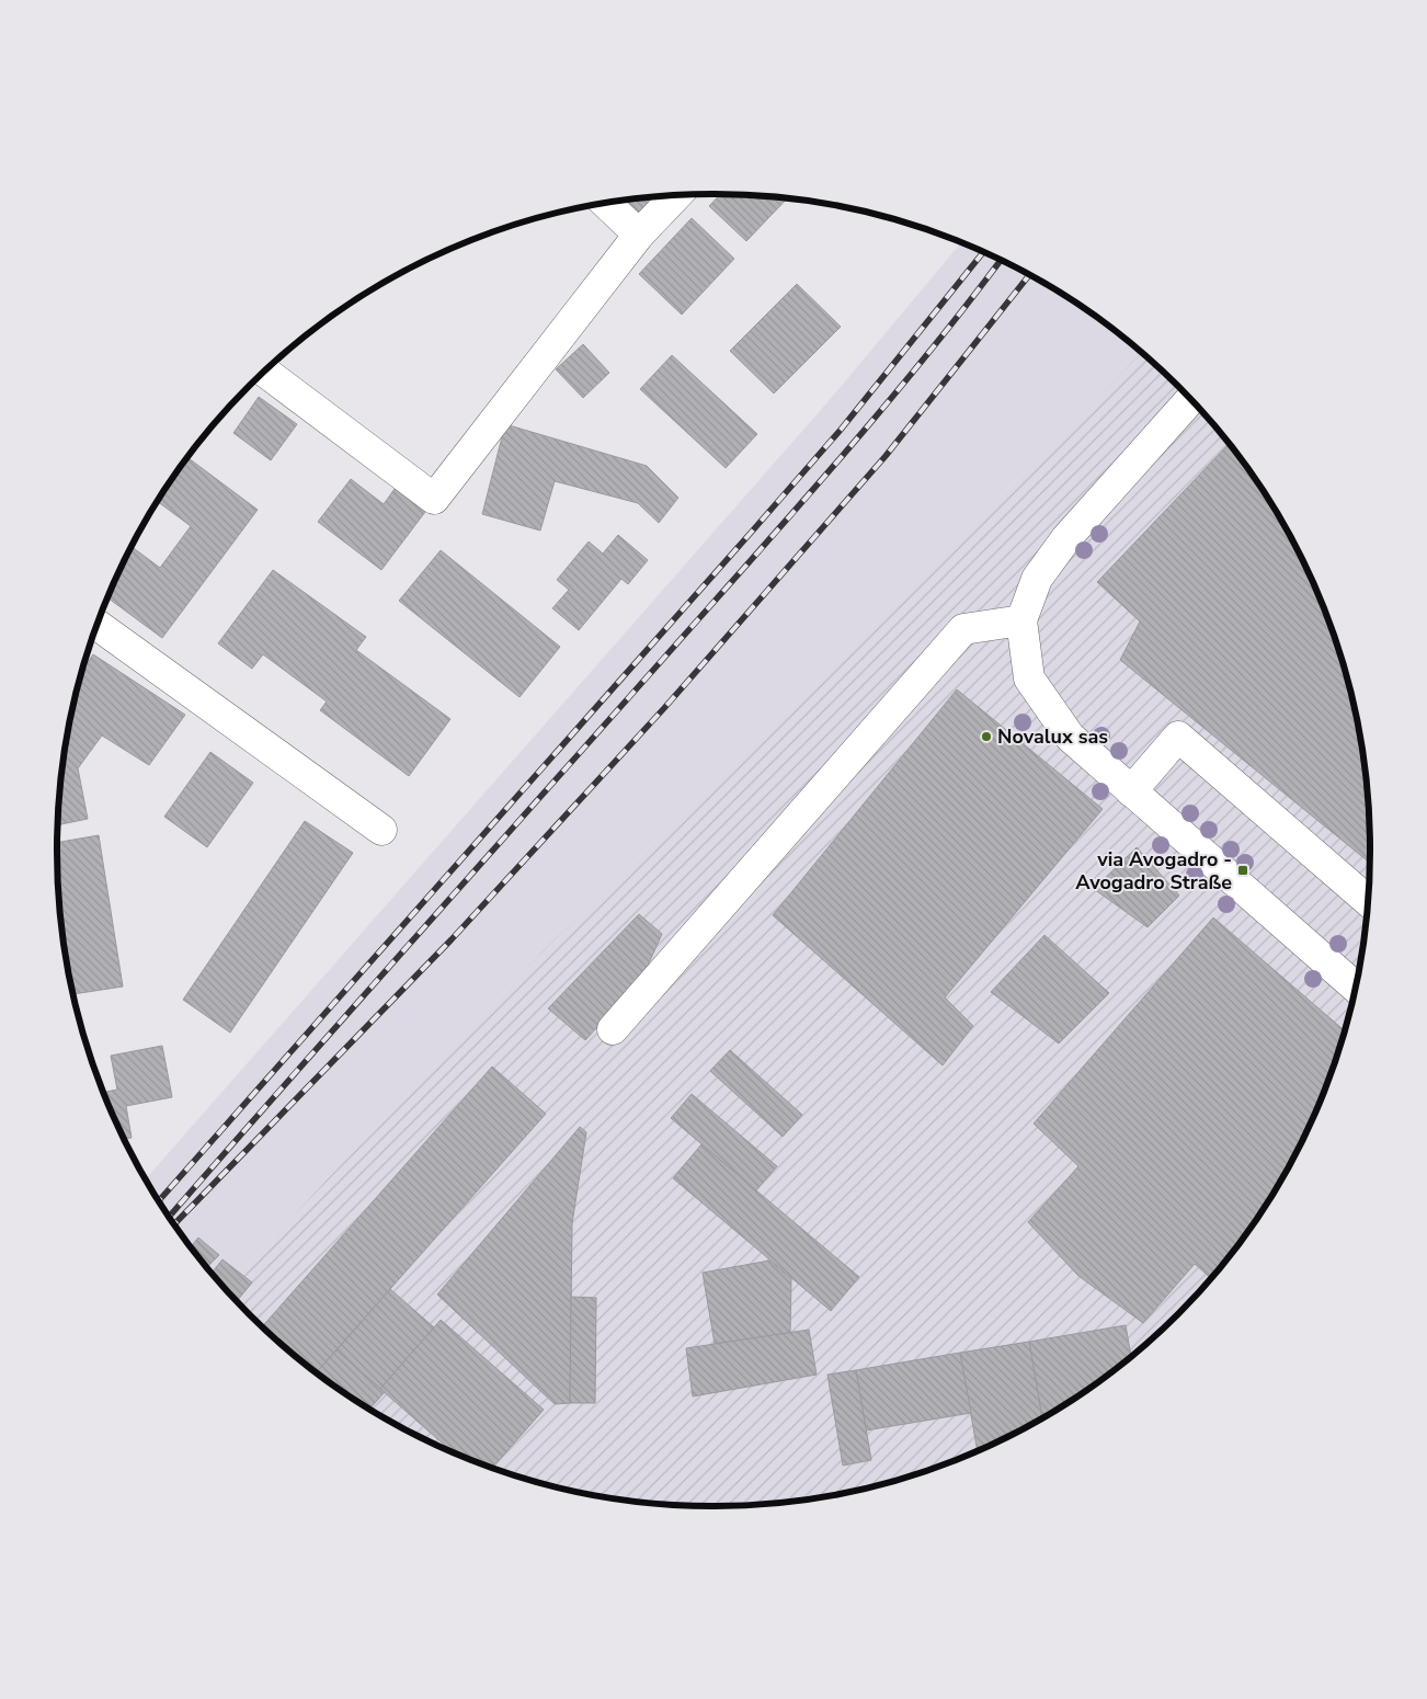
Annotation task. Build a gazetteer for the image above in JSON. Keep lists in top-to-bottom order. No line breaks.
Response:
{"places":{"other":["Novalux sas"],"transit":["via Avogadro - Avogadro Straße"]}}
